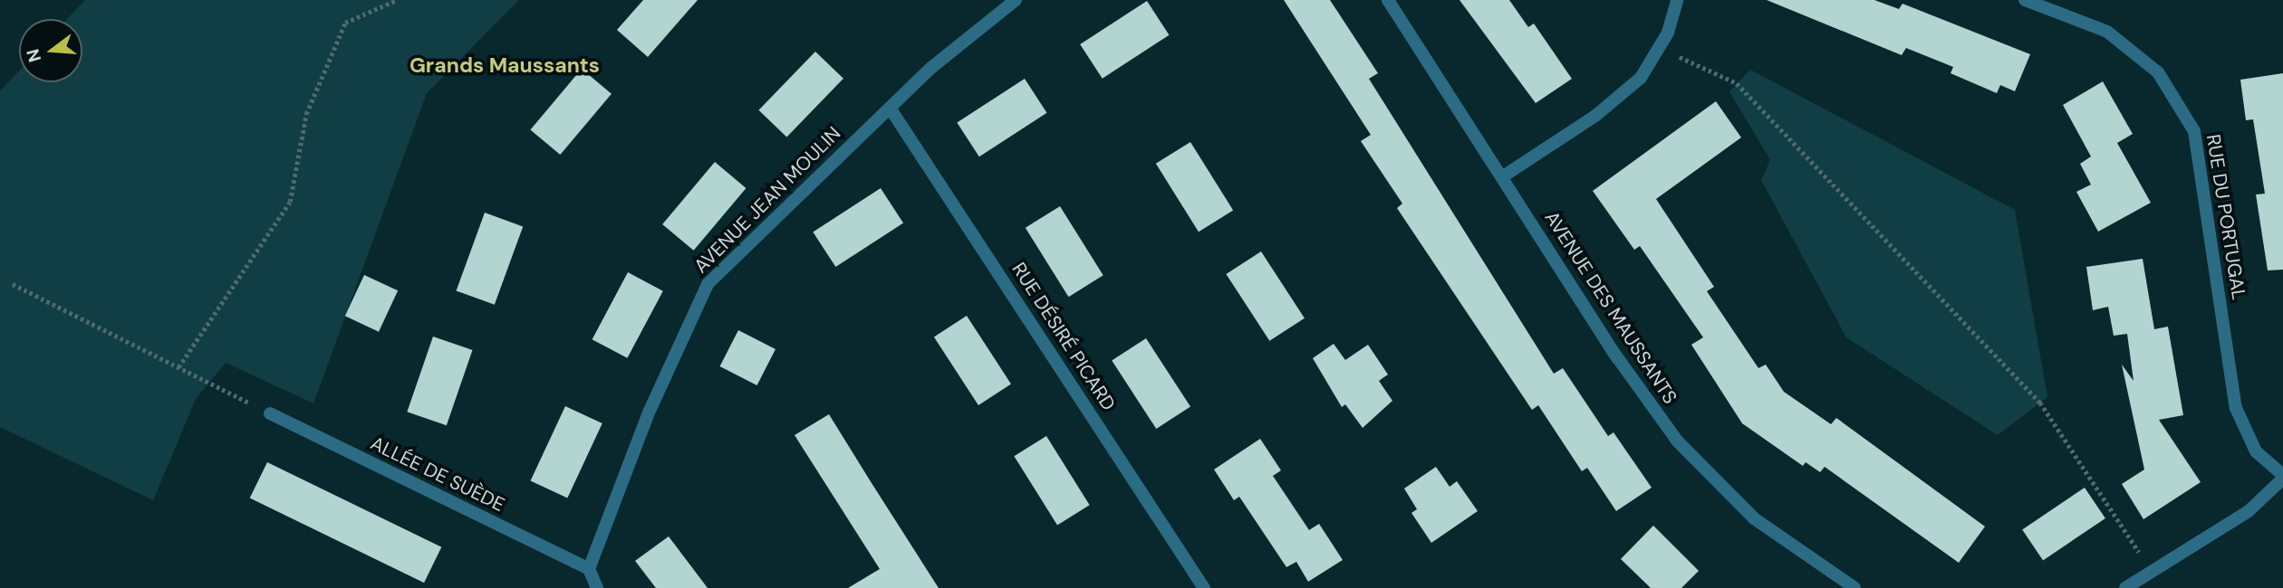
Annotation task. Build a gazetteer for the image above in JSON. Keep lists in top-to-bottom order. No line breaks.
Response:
{"streets":{"street":["AVENUE JEAN MOULIN","RUE DU PORTUGAL","AVENUE DES MAUSSANTS","RUE DÉSIRÉ PICARD","ALLÉE DE SUÈDE"]},"crossings":[["AVENUE JEAN MOULIN","RUE DÉSIRÉ PICARD"],["AVENUE JEAN MOULIN","ALLÉE DE SUÈDE"]],"districts":["Grands Maussants"],"north":"left"}
